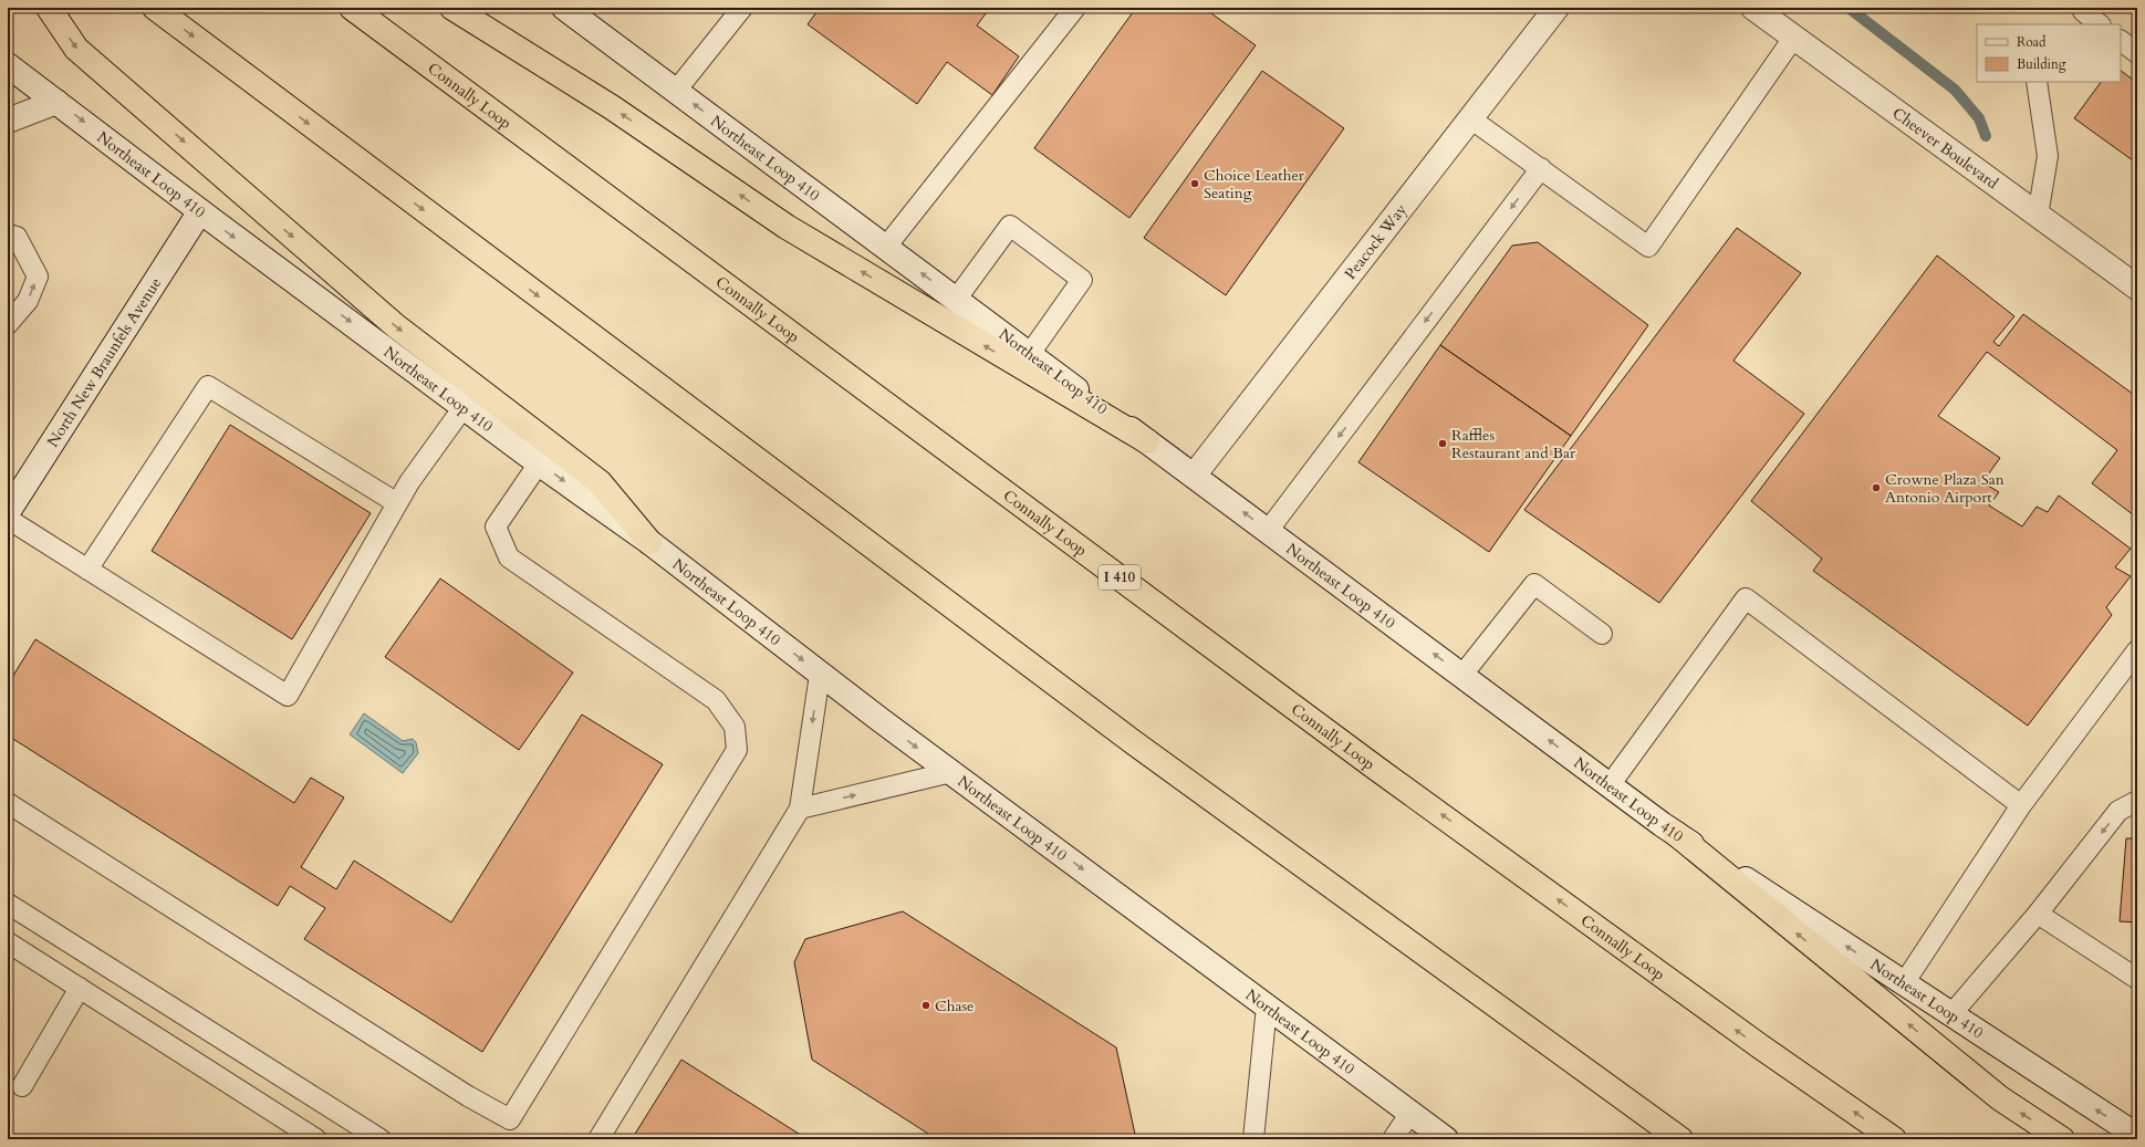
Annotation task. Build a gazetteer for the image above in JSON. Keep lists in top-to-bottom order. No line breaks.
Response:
{"streets":{"highway":["Connally Loop","I 410"],"main road":["Cheever Boulevard","Northeast Loop 410","Peacock Way","North New Braunfels Avenue"]},"crossings":[["Northeast Loop 410","Peacock Way"],["Northeast Loop 410","North New Braunfels Avenue"]],"places":["Choice Leather Seating","Raffles Restaurant and Bar","Crowne Plaza San Antonio Airport","Chase"],"legend":["Road","Building"]}
